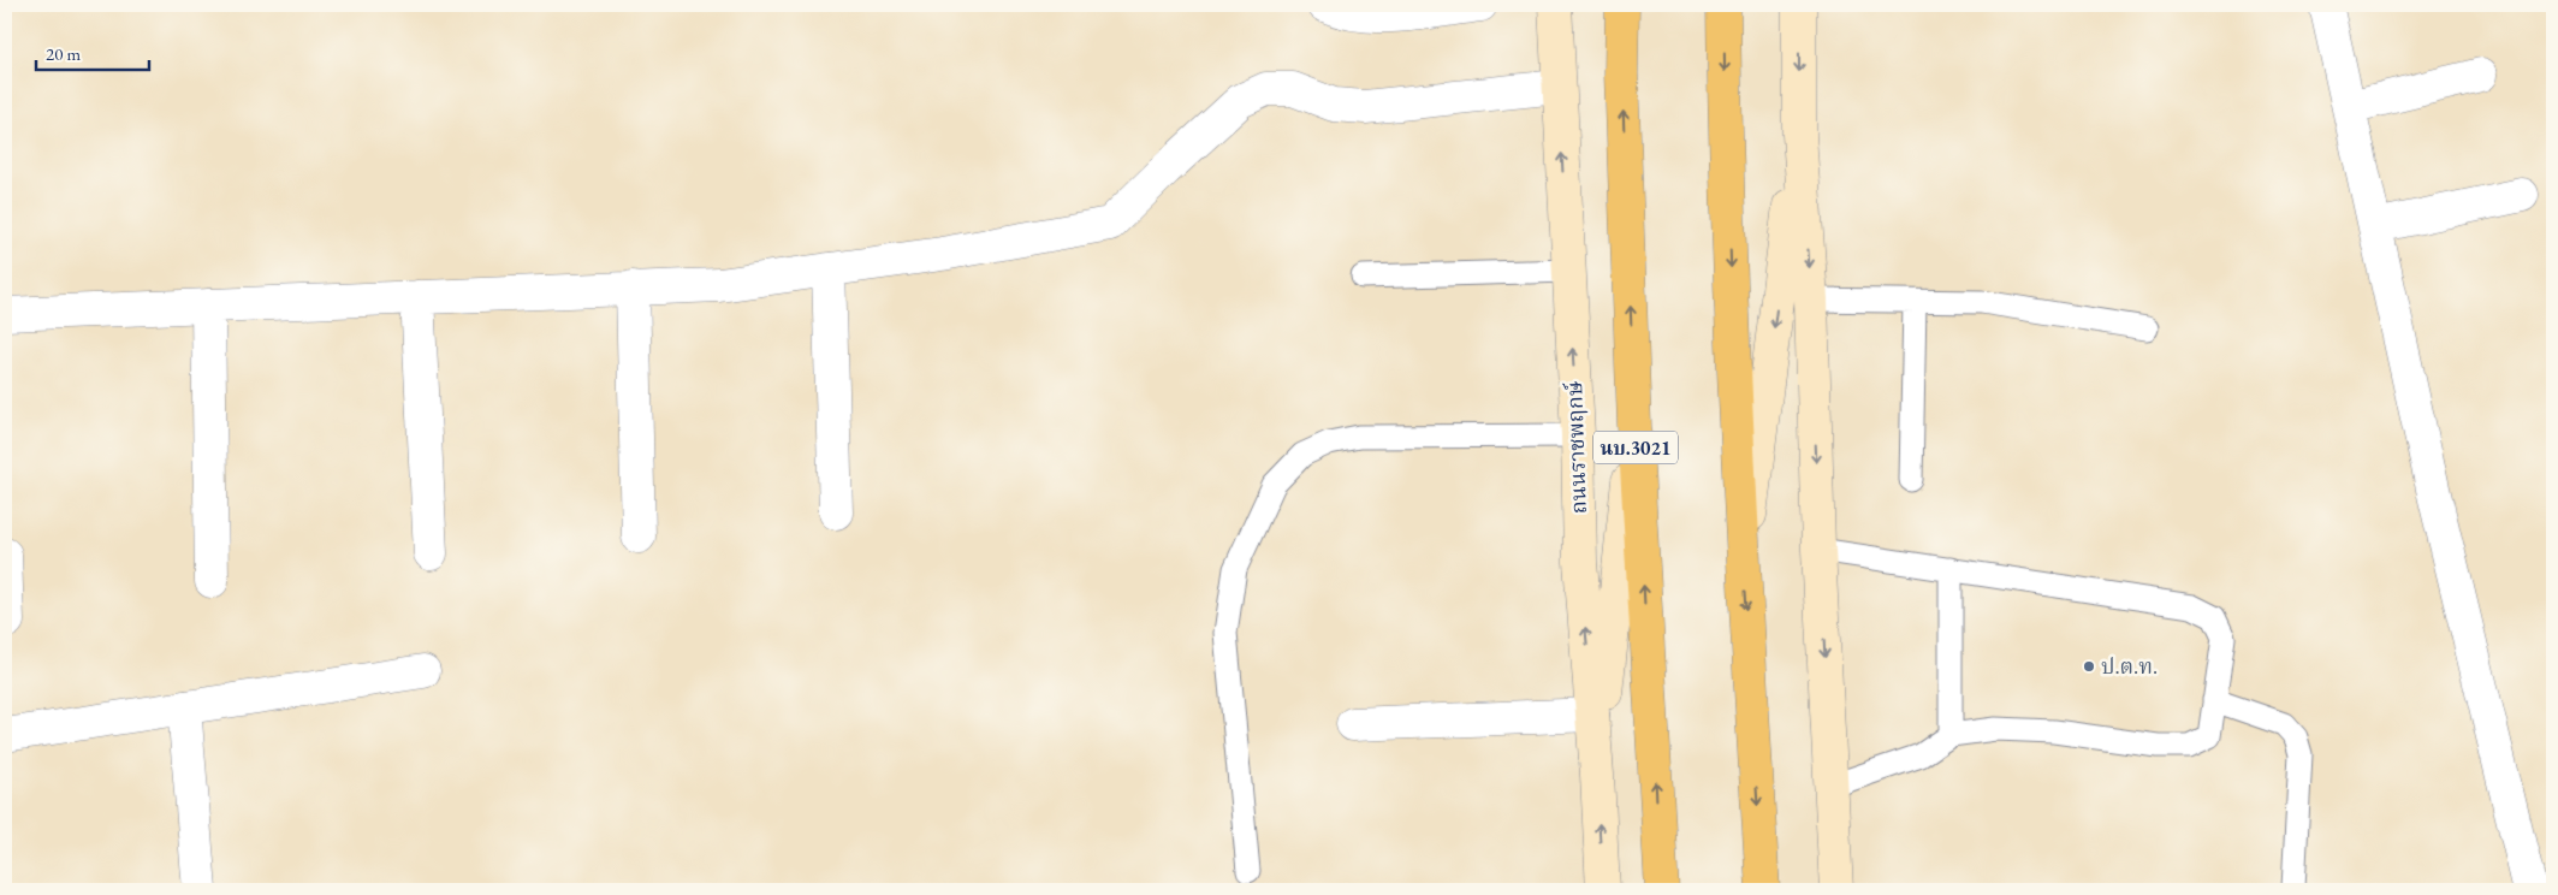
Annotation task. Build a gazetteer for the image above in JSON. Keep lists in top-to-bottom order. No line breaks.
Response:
{"streets":{"main road":["ถนนราชพฤกษ์","นบ.3021"]},"places":["ป.ต.ท."],"scale_bar":"20 m"}
